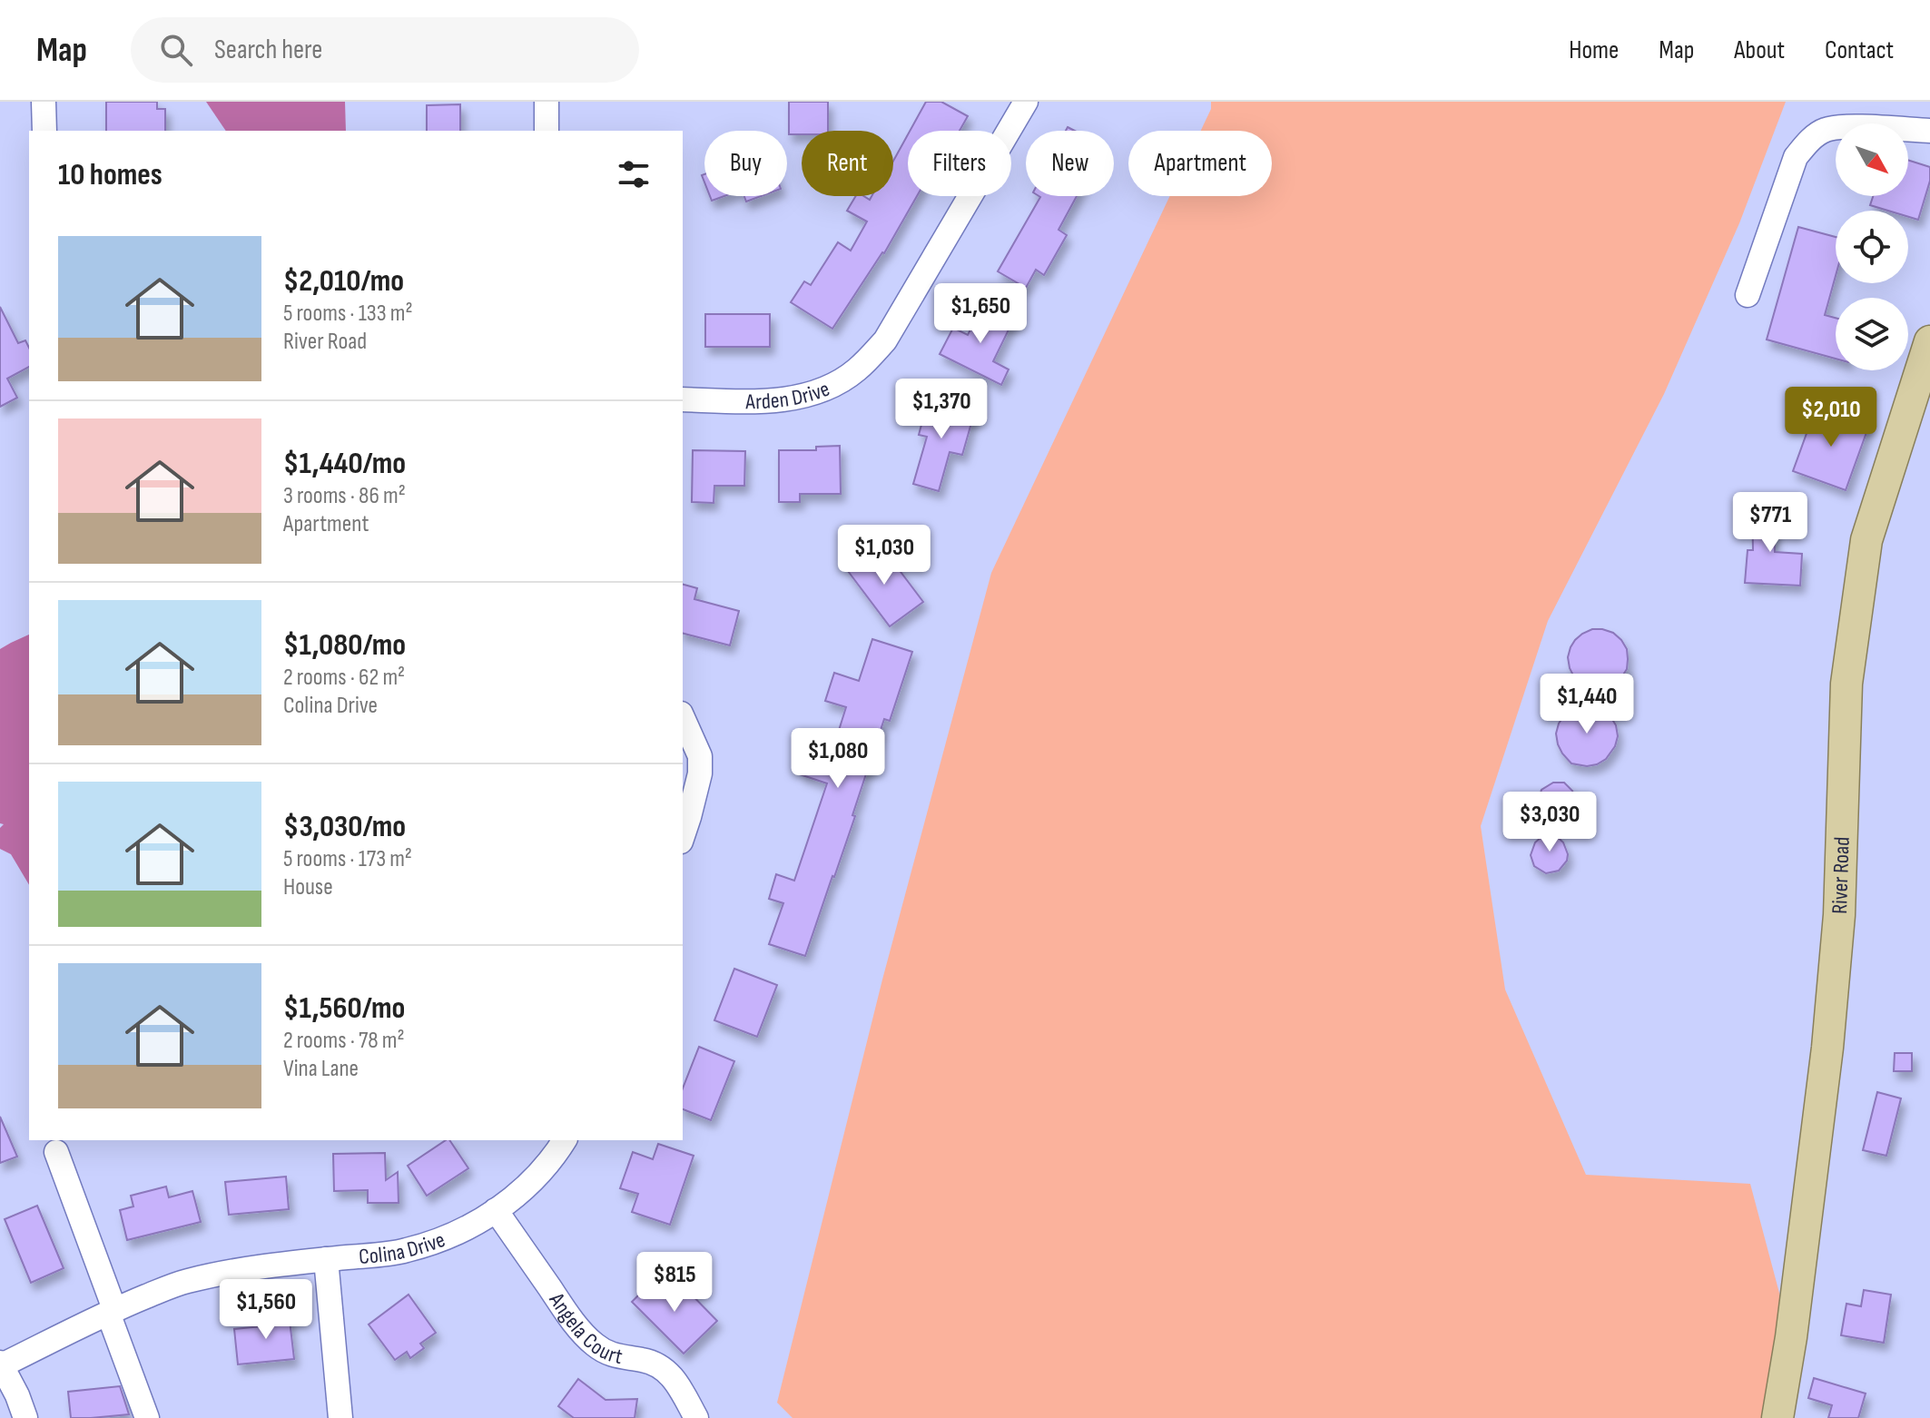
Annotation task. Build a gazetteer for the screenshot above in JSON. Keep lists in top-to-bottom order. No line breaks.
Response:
{"streets":{"main road":["River Road"],"street":["Arden Drive","Colina Drive","Angela Court"]},"crossings":[["Colina Drive","Angela Court"]],"north":"bottom right","page":{"header":"Map","search":"Search here","nav":["Home","Map","About","Contact"],"chip":["Buy","Rent","Filters","New","Apartment"],"heading":"10 homes","list":[{"name":"$2,010/mo","note":"5 rooms · 133 m² · River Road"},{"name":"$1,440/mo","note":"3 rooms · 86 m² · Apartment"},{"name":"$1,080/mo","note":"2 rooms · 62 m² · Colina Drive"},{"name":"$3,030/mo","note":"5 rooms · 173 m² · House"},{"name":"$1,560/mo","note":"2 rooms · 78 m² · Vina Lane"}],"price":["$1,650","$1,370","$2,010","$771","$1,030","$1,440","$1,080","$3,030","$815","$1,560"]}}
